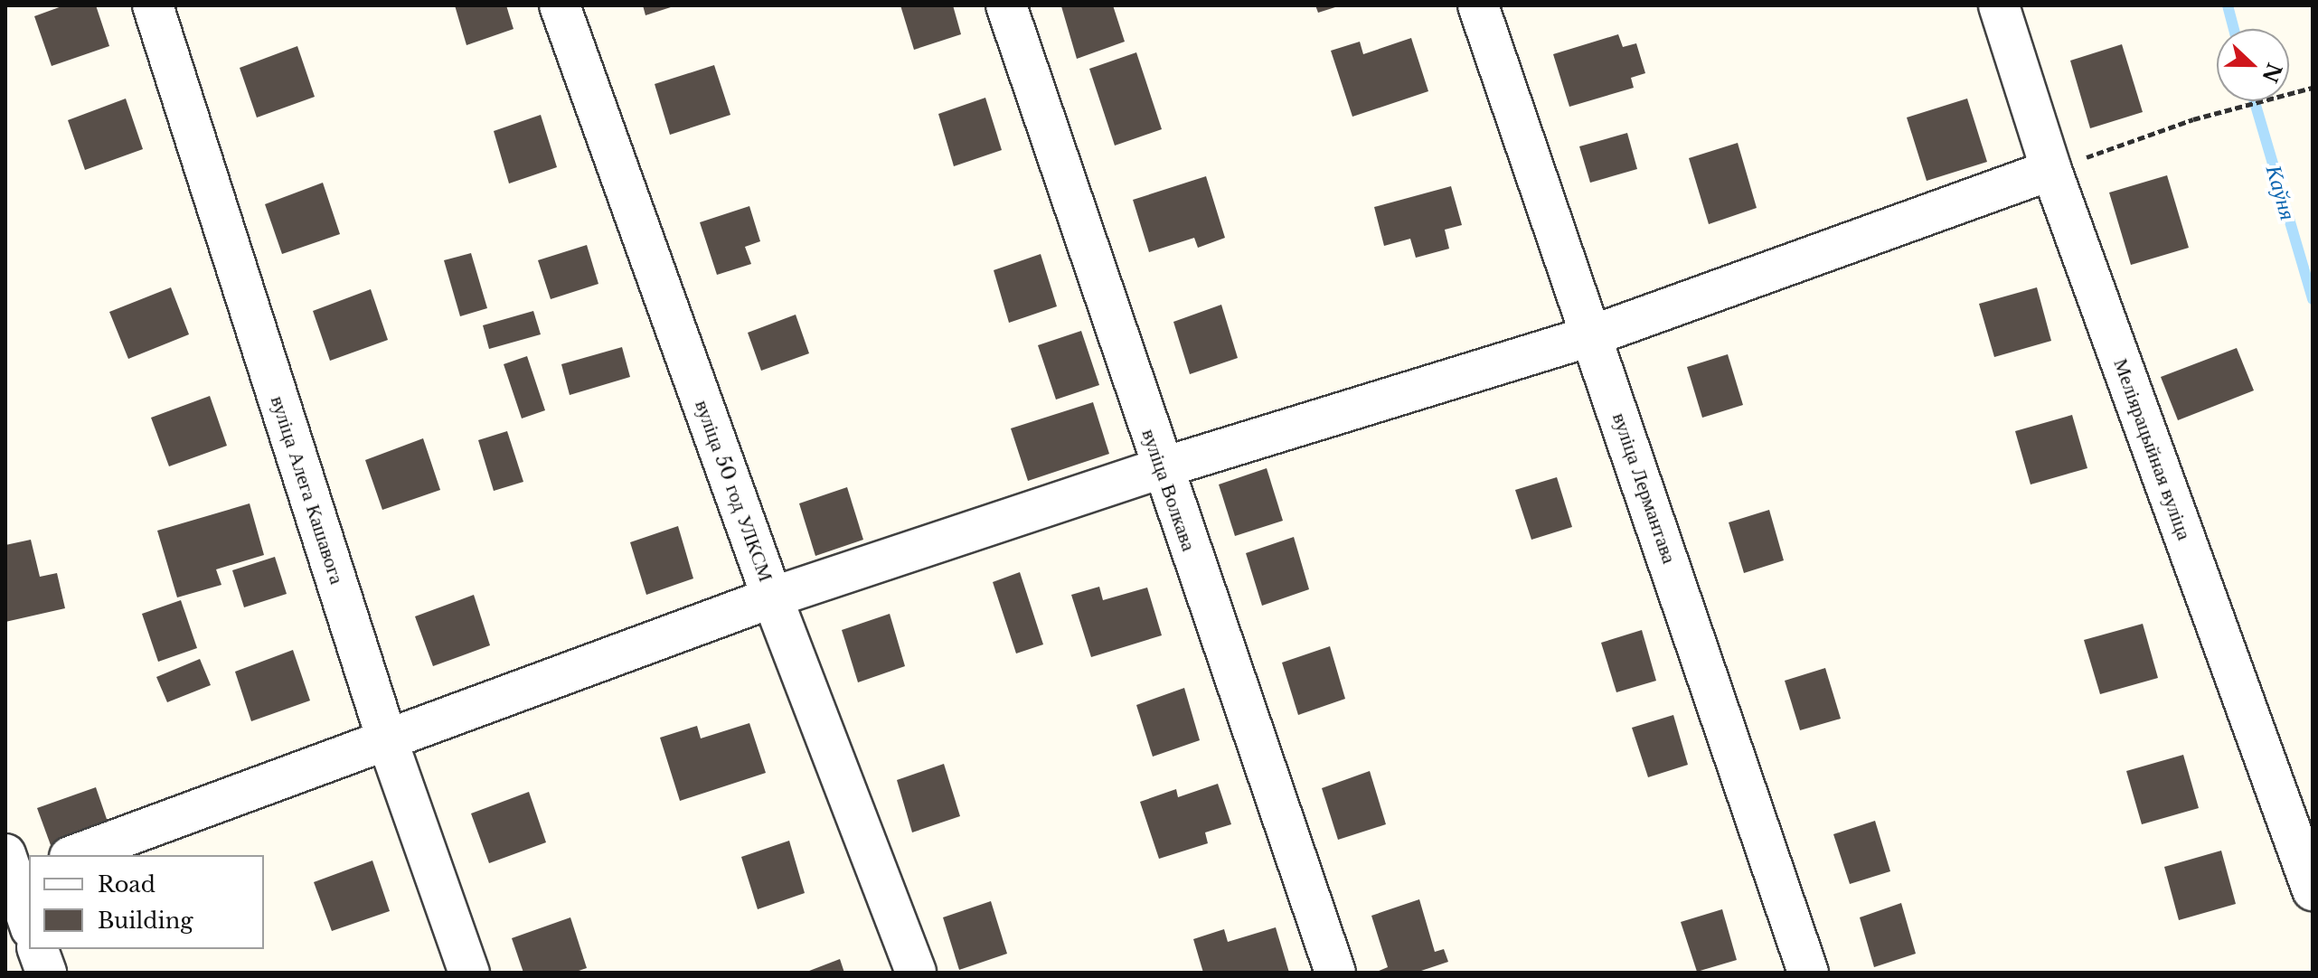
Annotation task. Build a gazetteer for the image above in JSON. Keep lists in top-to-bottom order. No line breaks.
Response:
{"streets":{"street":["Меліярацыйная вуліца","вуліца Лермантава","вуліца Алега Кашавога","вуліца Волкава","вуліца 50 год УЛКСМ"]},"water":["Каўня"],"legend":["Road","Building"],"north":"right"}
